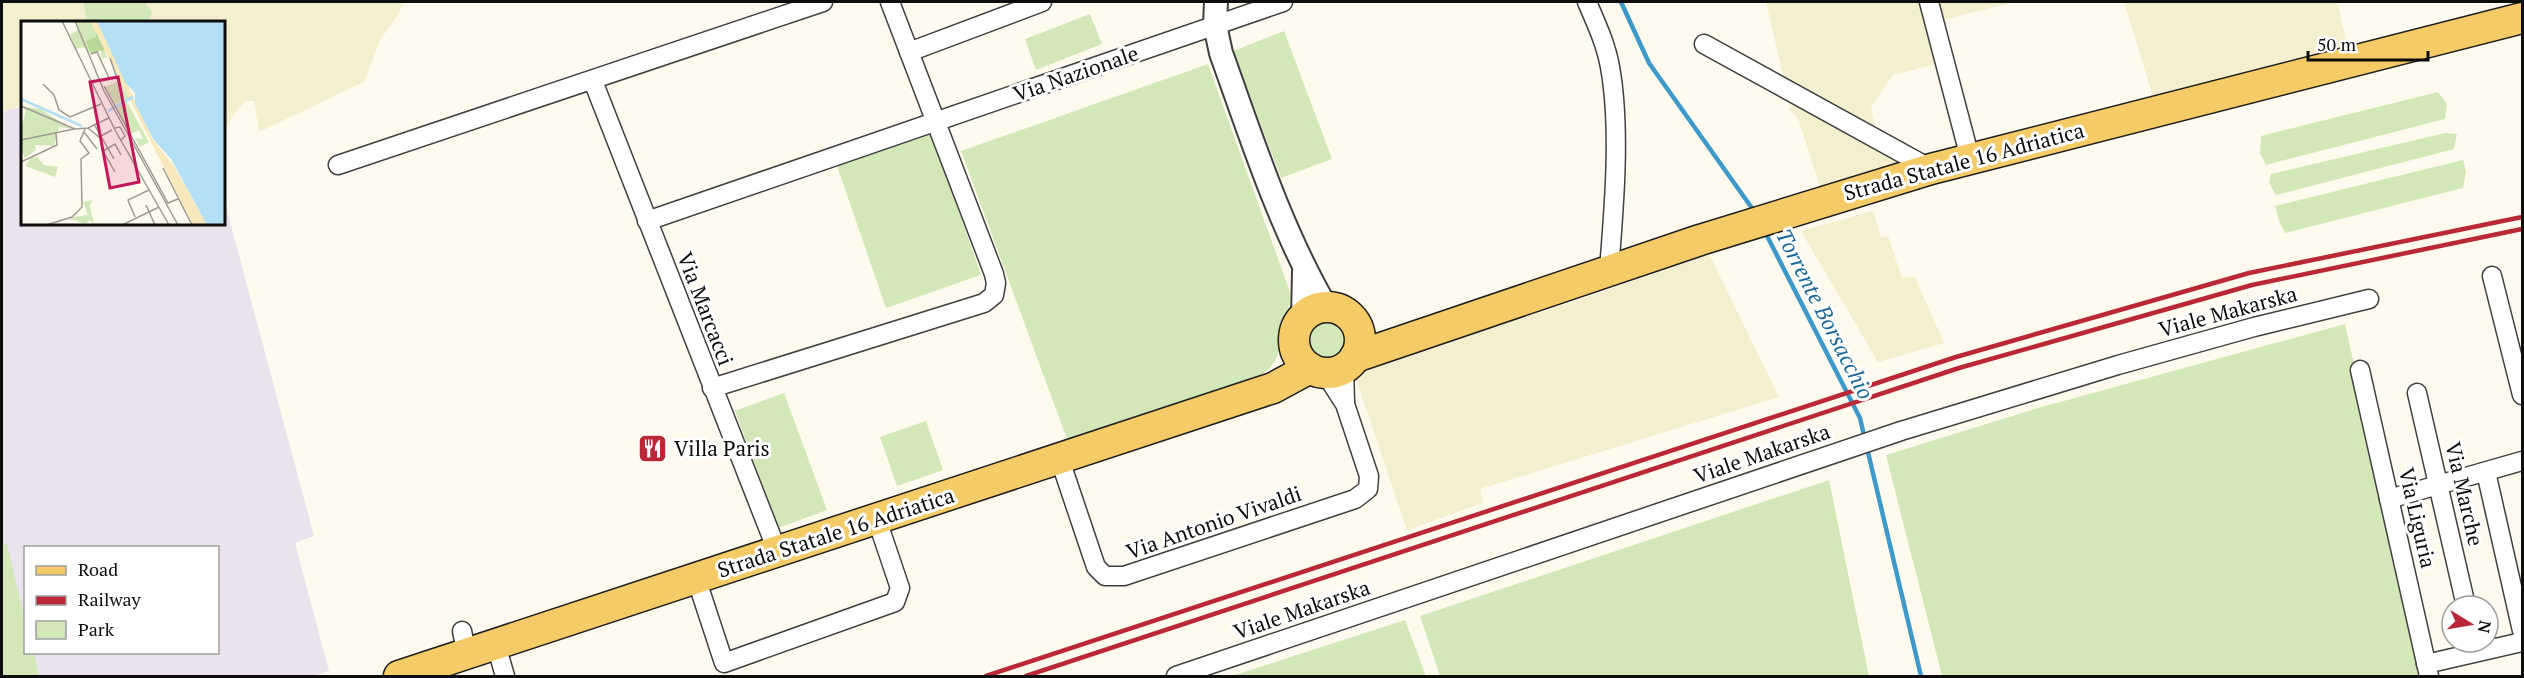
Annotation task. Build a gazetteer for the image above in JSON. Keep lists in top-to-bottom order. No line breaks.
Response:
{"streets":{"main road":["Strada Statale 16 Adriatica"],"street":["Via Nazionale","Via Marcacci","Viale Makarska","Via Marche","Via Liguria","Via Antonio Vivaldi"]},"crossings":[["Via Nazionale","Via Marcacci"],["Strada Statale 16 Adriatica","Via Marcacci"],["Strada Statale 16 Adriatica","Via Antonio Vivaldi"]],"water":["Torrente Borsacchio"],"places":{"restaurant":["Villa Paris"]},"legend":["Road","Railway","Park"],"scale_bar":"50 m","north":"right"}
